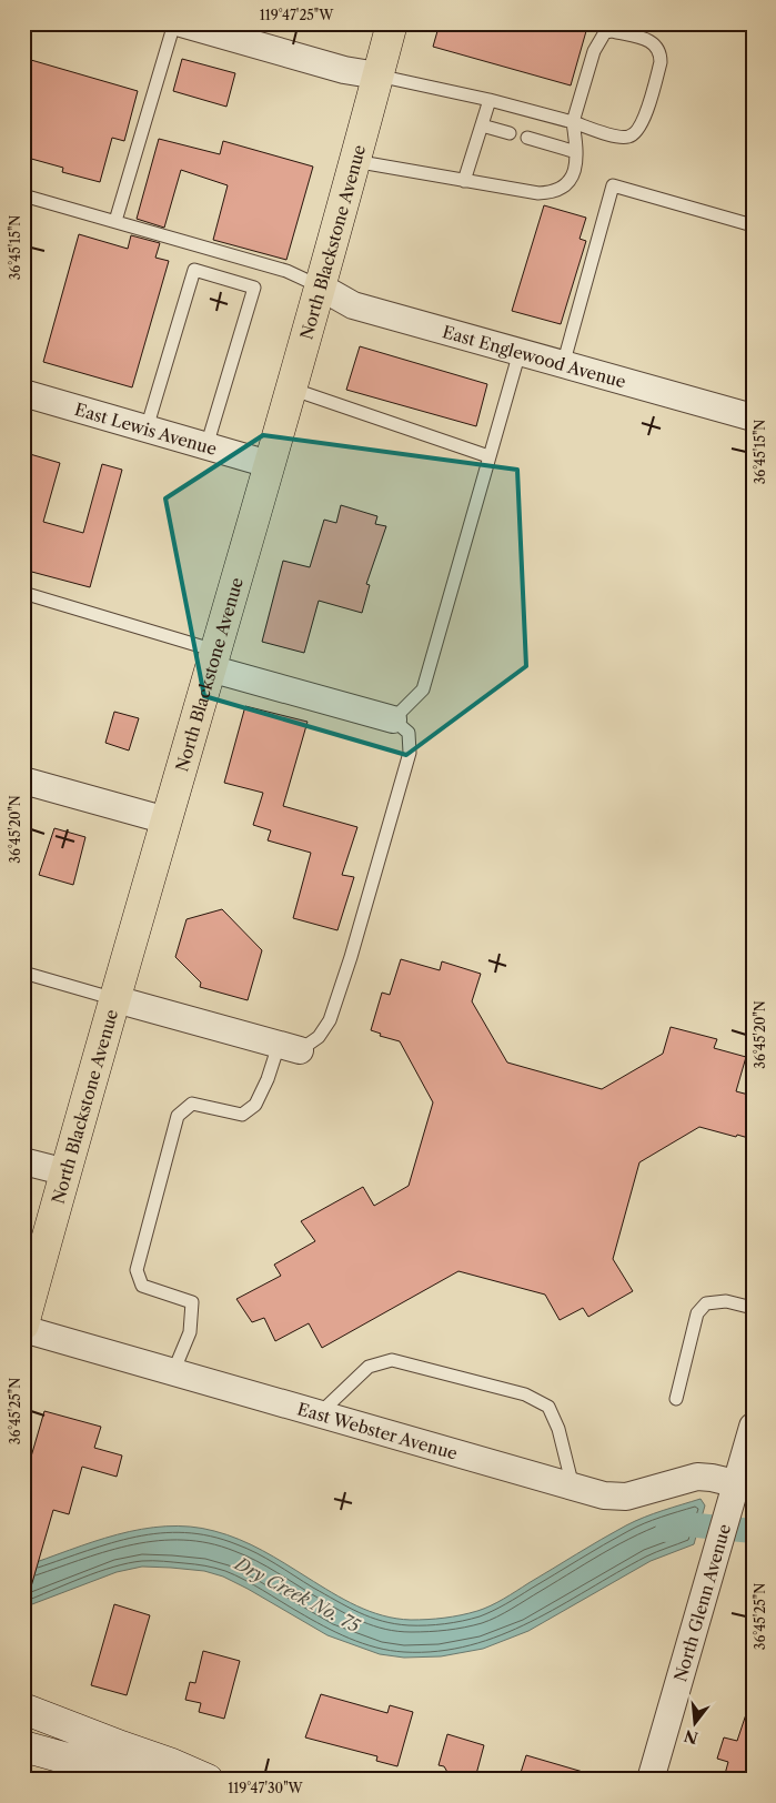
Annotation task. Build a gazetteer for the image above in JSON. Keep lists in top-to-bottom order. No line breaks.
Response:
{"streets":{"main road":["North Blackstone Avenue"],"street":["East Englewood Avenue","East Lewis Avenue","East Webster Avenue","North Glenn Avenue"]},"crossings":[["North Blackstone Avenue","East Englewood Avenue"],["North Blackstone Avenue","East Lewis Avenue"],["East Webster Avenue","North Glenn Avenue"]],"water":["Dry Creek No. 75"],"north":"bottom","coordinates":["119°47'25\"W","36°45'15\"N","36°45'20\"N","36°45'25\"N","119°47'30\"W"]}
